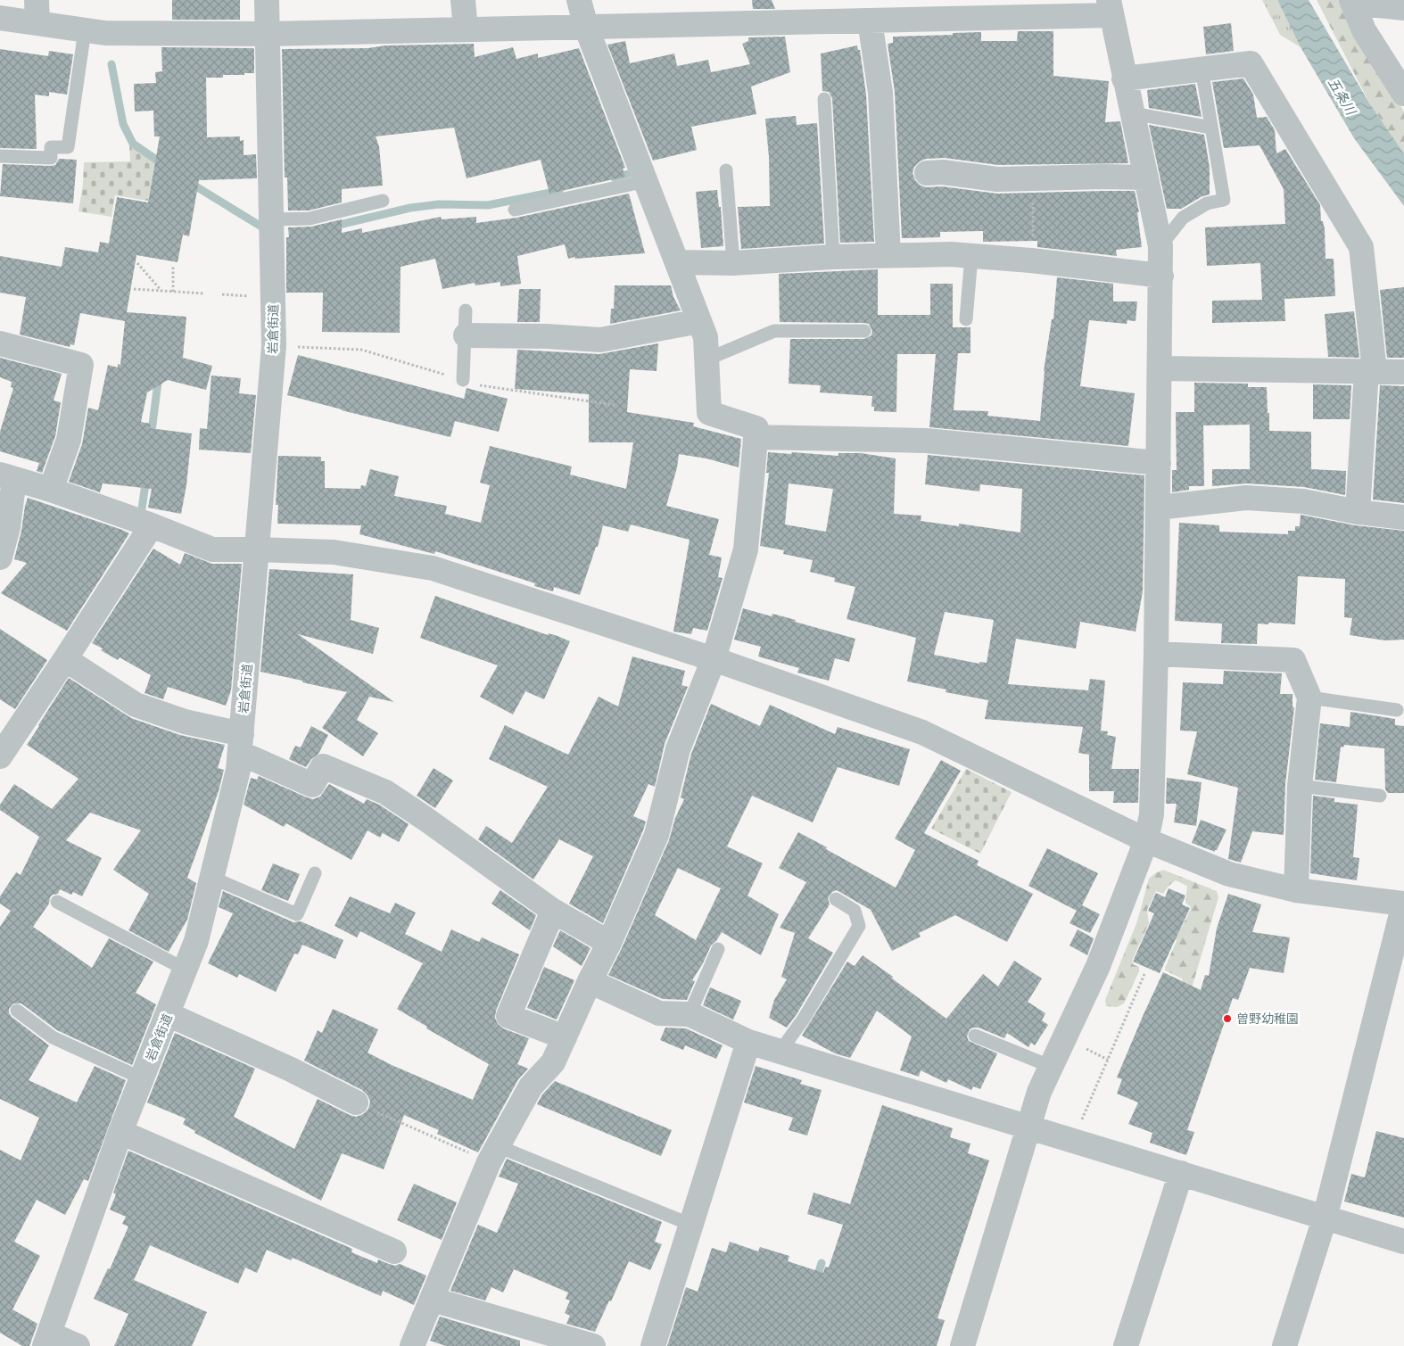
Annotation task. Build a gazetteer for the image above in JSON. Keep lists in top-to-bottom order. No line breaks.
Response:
{"streets":{"street":["岩倉街道"]},"water":["五条川"],"places":["曽野幼稚園"]}
